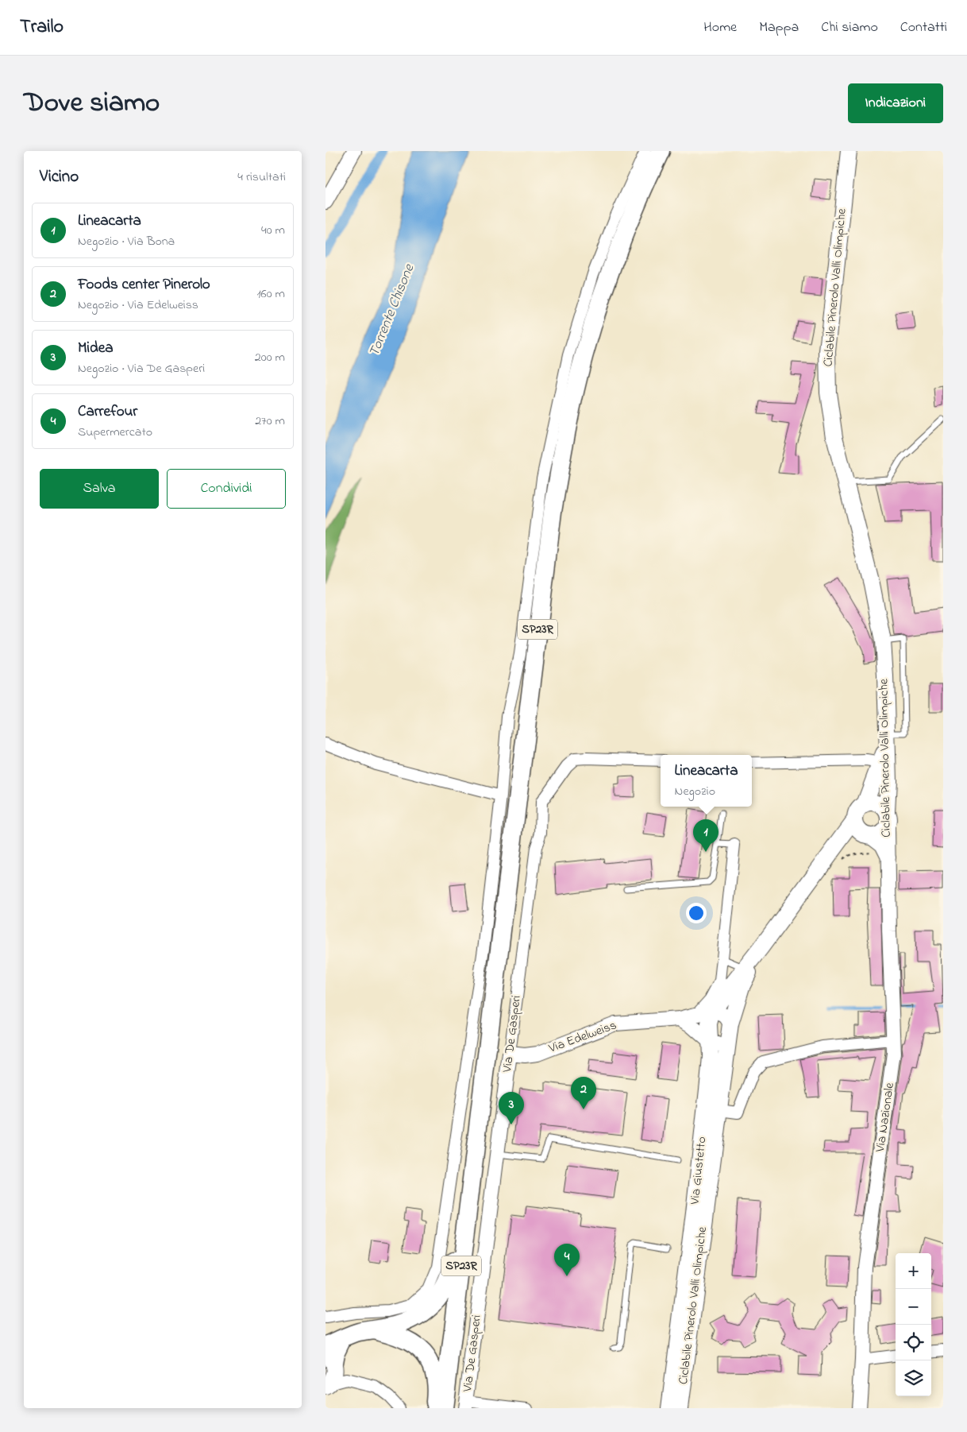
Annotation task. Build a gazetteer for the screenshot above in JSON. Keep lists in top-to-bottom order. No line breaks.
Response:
{"streets":{"main road":["SP23R","Via Giustetto"],"street":["Via De Gasperi","Via Edelweiss","Via Nazionale"],"path":["Ciclabile Pinerolo Valli Olimpiche"]},"crossings":[["Ciclabile Pinerolo Valli Olimpiche","Via Nazionale"],["Ciclabile Pinerolo Valli Olimpiche","Via Giustetto"],["Via De Gasperi","Via Edelweiss"],["Via Edelweiss","Via Giustetto"],["Via Nazionale","Via Giustetto"]],"water":["Torrente Chisone"],"page":{"header":"Trailo","nav":["Home","Mappa","Chi siamo","Contatti"],"title":"Dove siamo","buttons":["Indicazioni",["Salva","Condividi"]],"heading":["Vicino","4 risultati"],"list":[{"mark":"1","name":"Lineacarta","note":"Negozio · Via Bona","value":"40 m"},{"mark":"2","name":"Foods center Pinerolo","note":"Negozio · Via Edelweiss","value":"160 m"},{"mark":"3","name":"Midea","note":"Negozio · Via De Gasperi","value":"200 m"},{"mark":"4","name":"Carrefour","note":"Supermercato","value":"270 m"}],"popup":["Lineacarta","Negozio"],"pins":["1","2","3","4"],"map_buttons":["+","−"]}}
